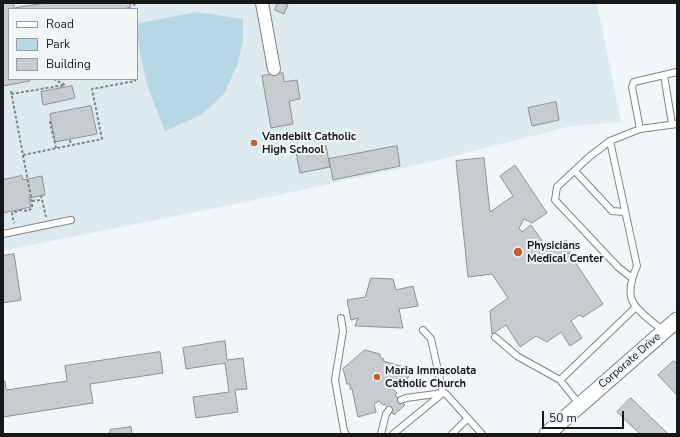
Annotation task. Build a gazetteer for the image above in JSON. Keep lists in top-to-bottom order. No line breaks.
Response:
{"streets":{"street":["Corporate Drive"]},"places":["Vandebilt Catholic High School","Physicians Medical Center","Maria Immacolata Catholic Church"],"legend":["Road","Park","Building"],"scale_bar":"50 m"}
